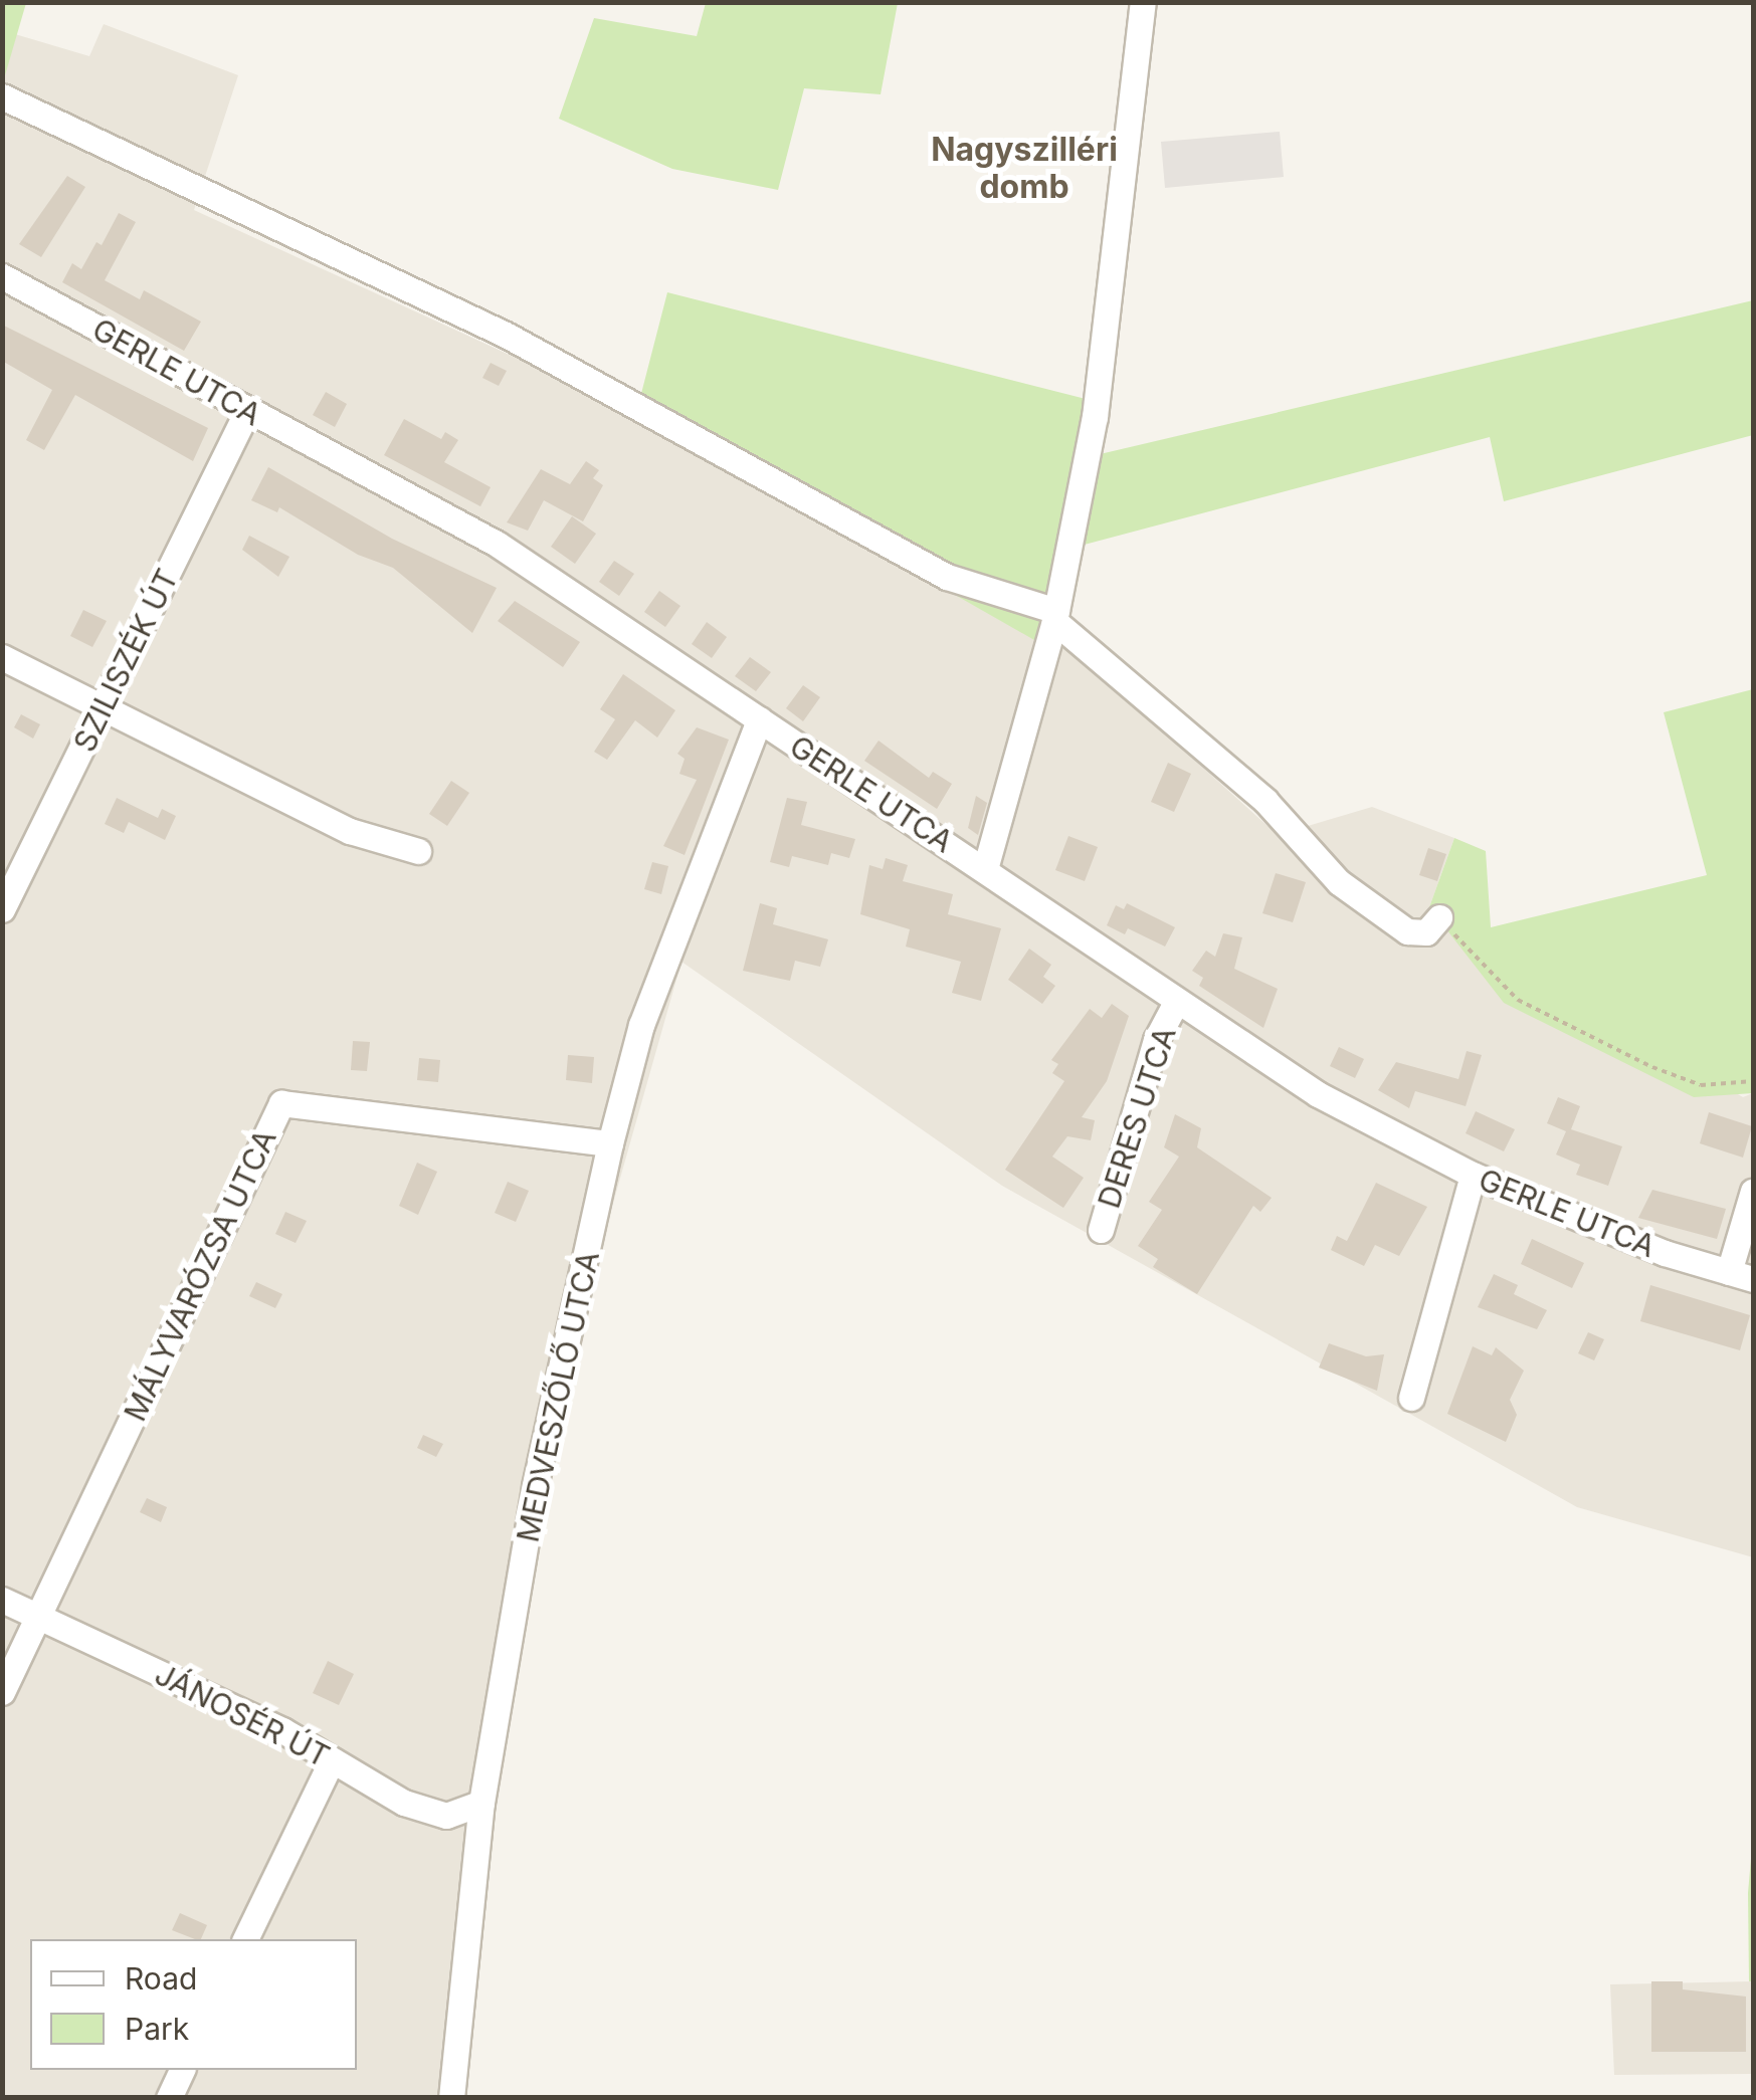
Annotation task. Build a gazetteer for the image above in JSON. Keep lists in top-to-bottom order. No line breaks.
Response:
{"streets":{"street":["GERLE UTCA","SZILISZÉK ÚT","DERES UTCA","MÁLYVARÓZSA UTCA","MEDVESZŐLŐ UTCA","JÁNOSÉR ÚT"]},"crossings":[["GERLE UTCA","SZILISZÉK ÚT"],["GERLE UTCA","DERES UTCA"],["GERLE UTCA","MEDVESZŐLŐ UTCA"],["MÁLYVARÓZSA UTCA","MEDVESZŐLŐ UTCA"],["MÁLYVARÓZSA UTCA","JÁNOSÉR ÚT"],["MEDVESZŐLŐ UTCA","JÁNOSÉR ÚT"]],"districts":["Nagyszilléri domb"],"legend":["Road","Park"]}
